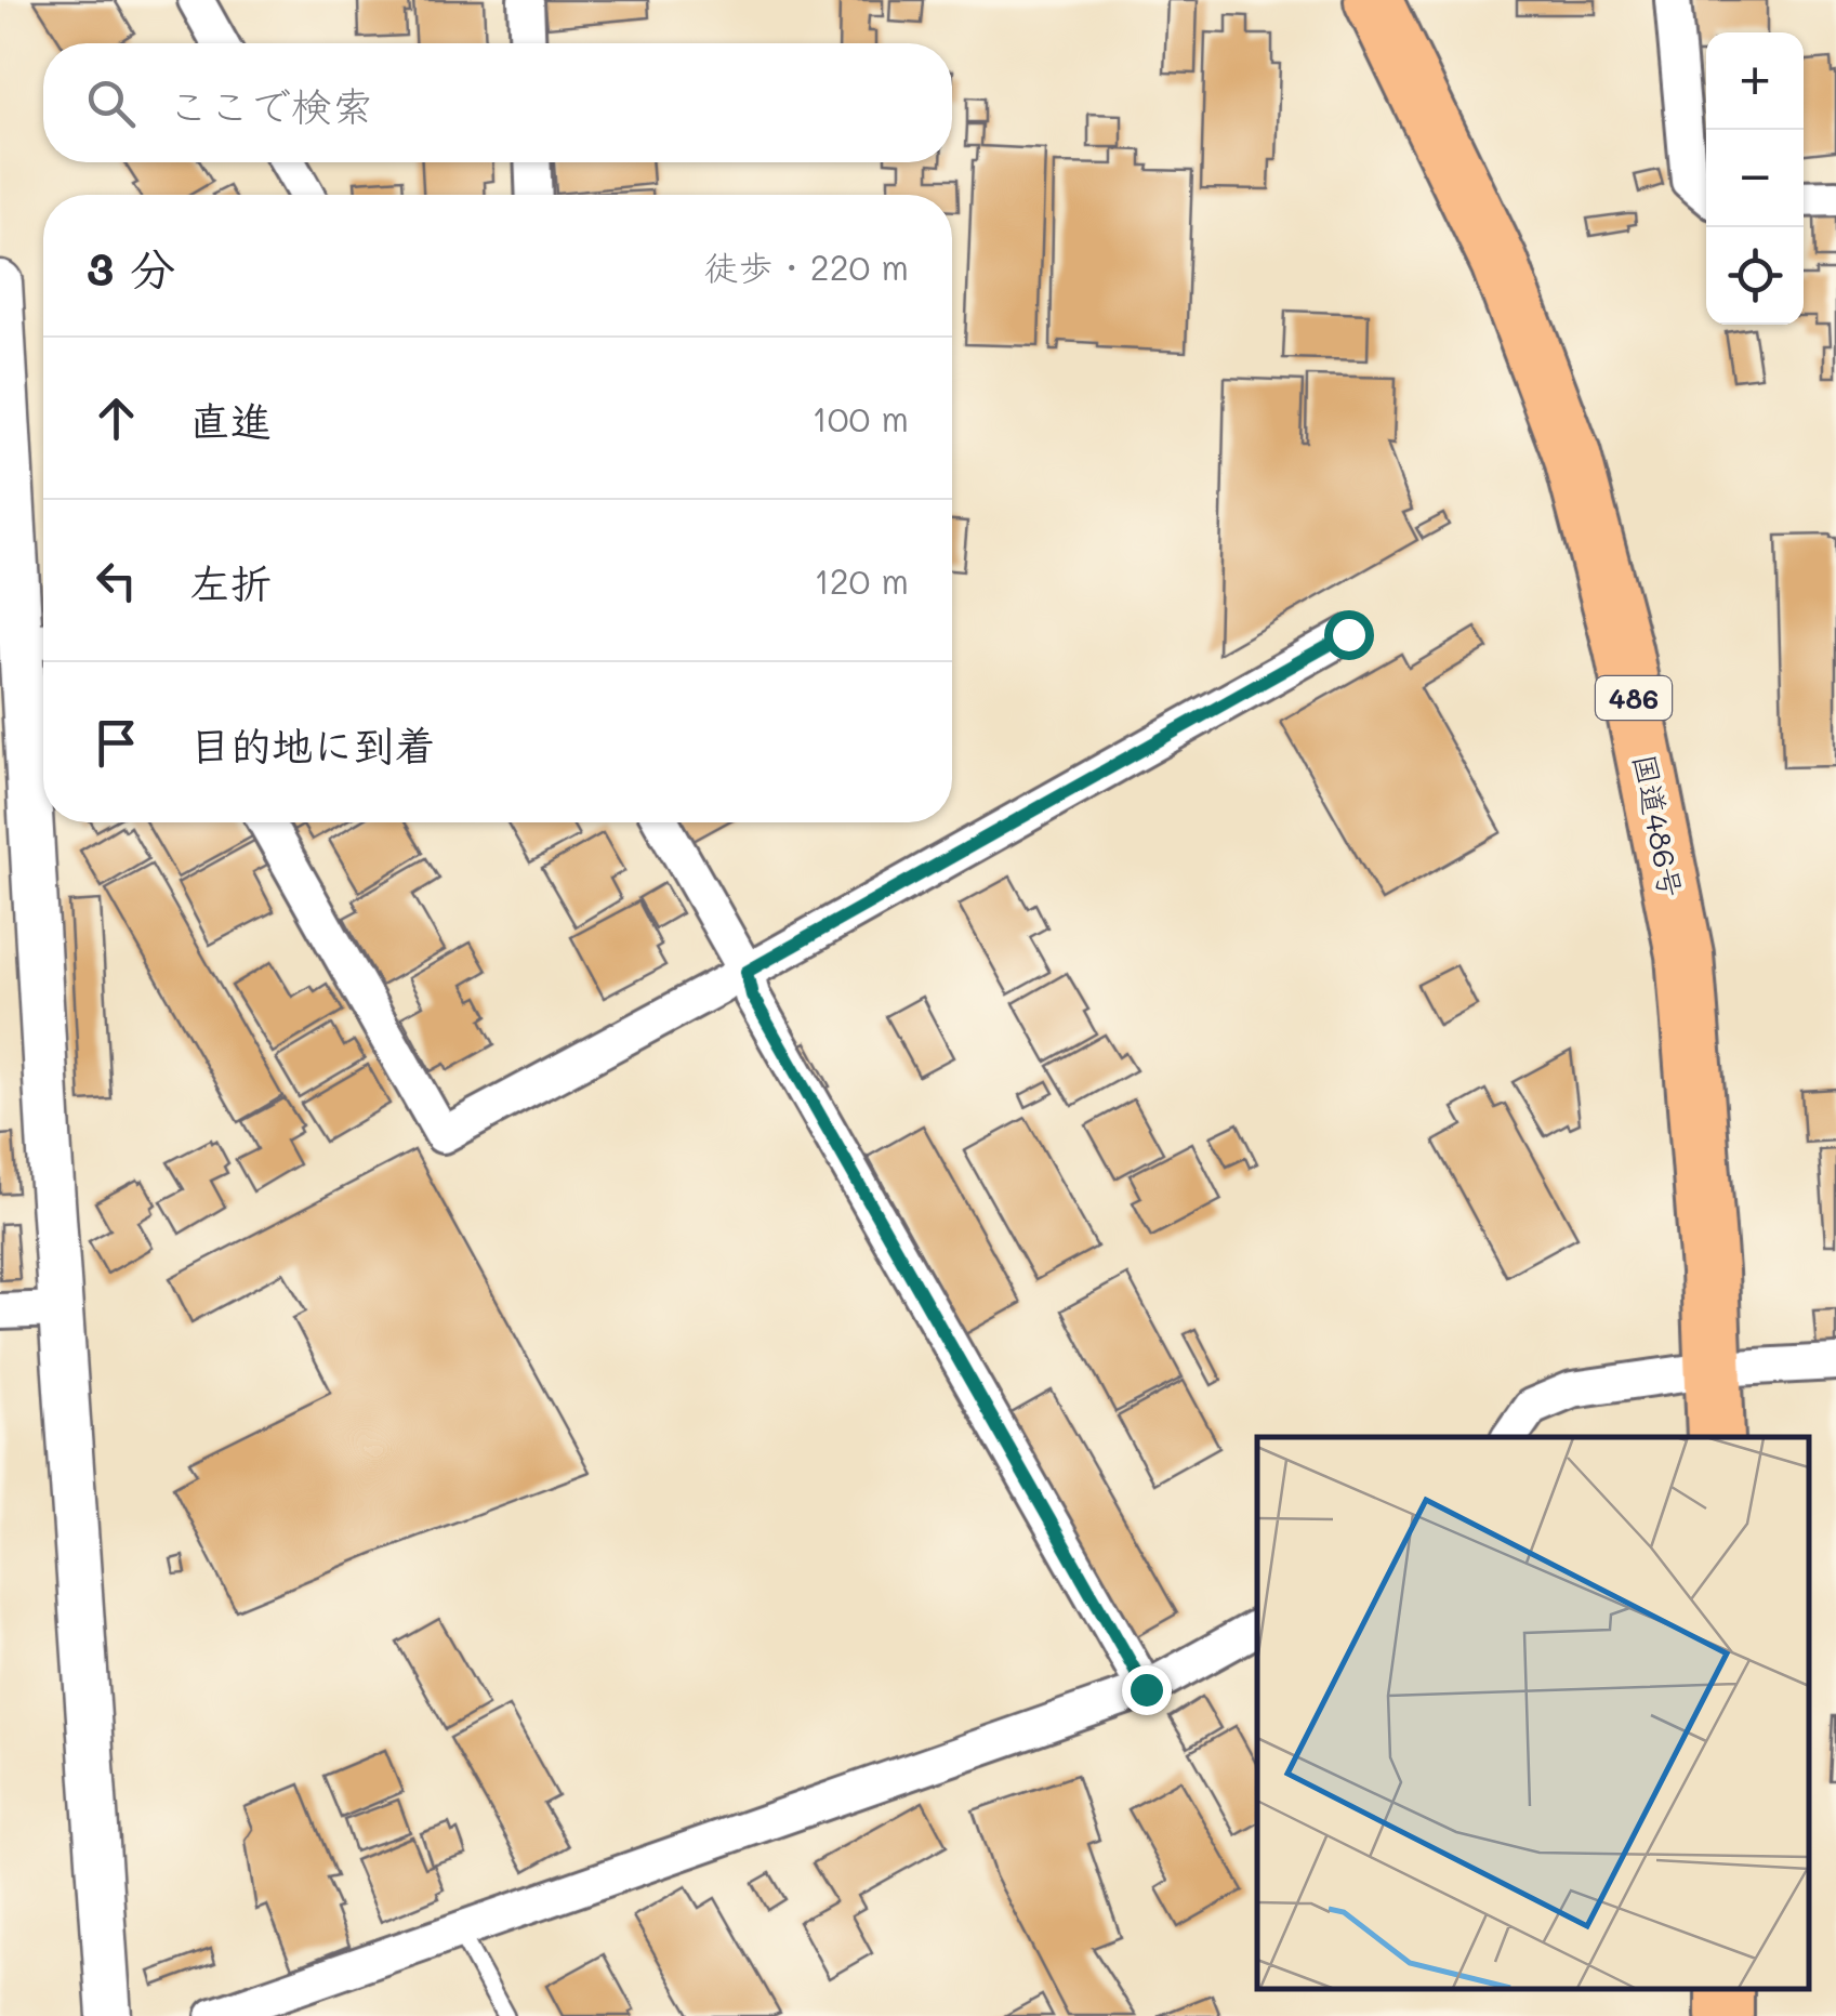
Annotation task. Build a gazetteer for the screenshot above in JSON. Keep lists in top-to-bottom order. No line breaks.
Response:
{"streets":{"highway":["486","国道486号"]},"page":{"map_buttons":["+","−"],"search":"ここで検索","heading":["3 分","徒歩 · 220 m"],"list":[["直進","100 m"],["左折","120 m"],"目的地に到着"]}}
